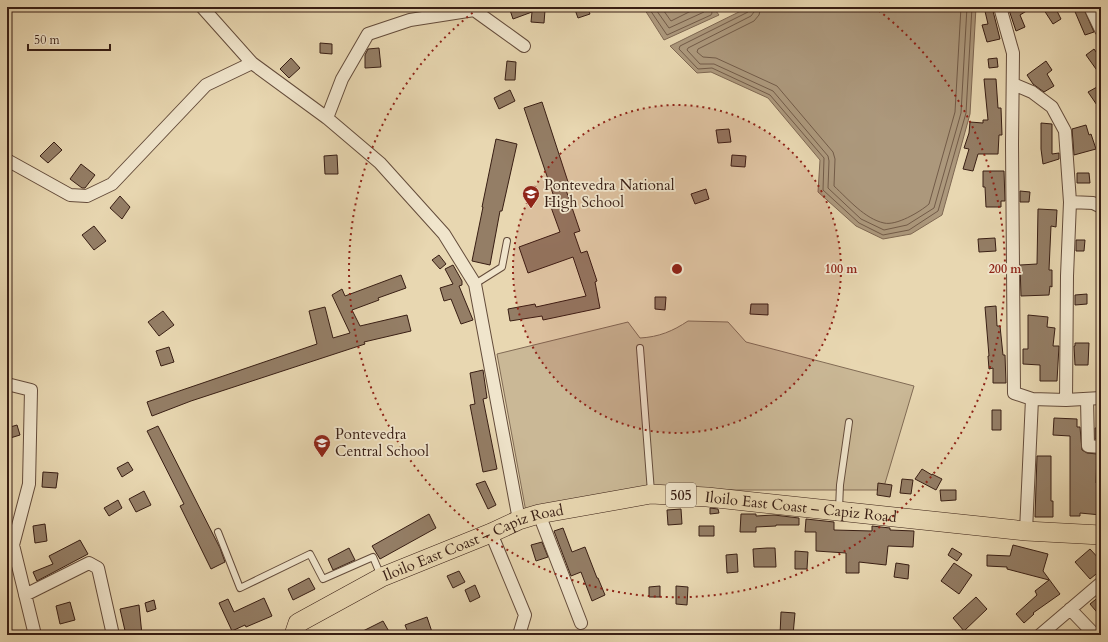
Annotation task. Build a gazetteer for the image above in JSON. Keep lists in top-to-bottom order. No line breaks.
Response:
{"streets":{"main road":["505","Iloilo East Coast – Capiz Road"]},"places":{"school or university":["Pontevedra National High School","Pontevedra Central School"]},"scale_bar":"50 m","rings":["100 m","200 m"]}
